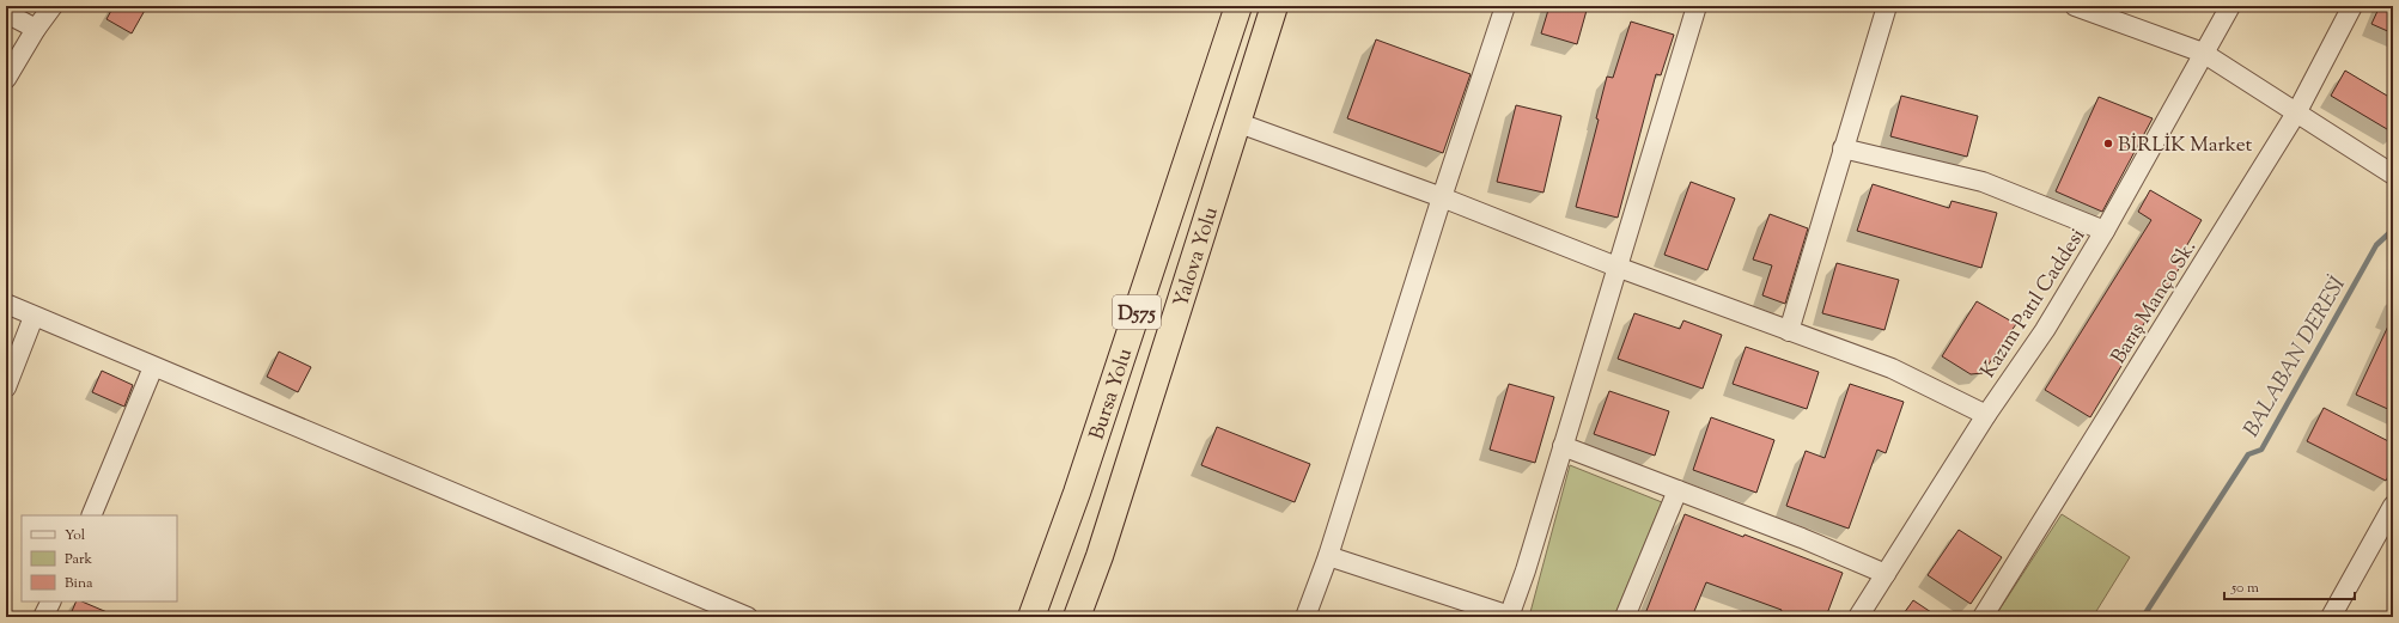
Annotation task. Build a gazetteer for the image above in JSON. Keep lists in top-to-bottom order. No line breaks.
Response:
{"streets":{"highway":["Yalova Yolu","D575","Bursa Yolu"],"street":["Barış Manço Sk.","Kazım Patıl Caddesi"]},"water":["BALABAN DERESİ"],"places":["BİRLİK Market"],"legend":["Yol","Park","Bina"],"scale_bar":"50 m"}
